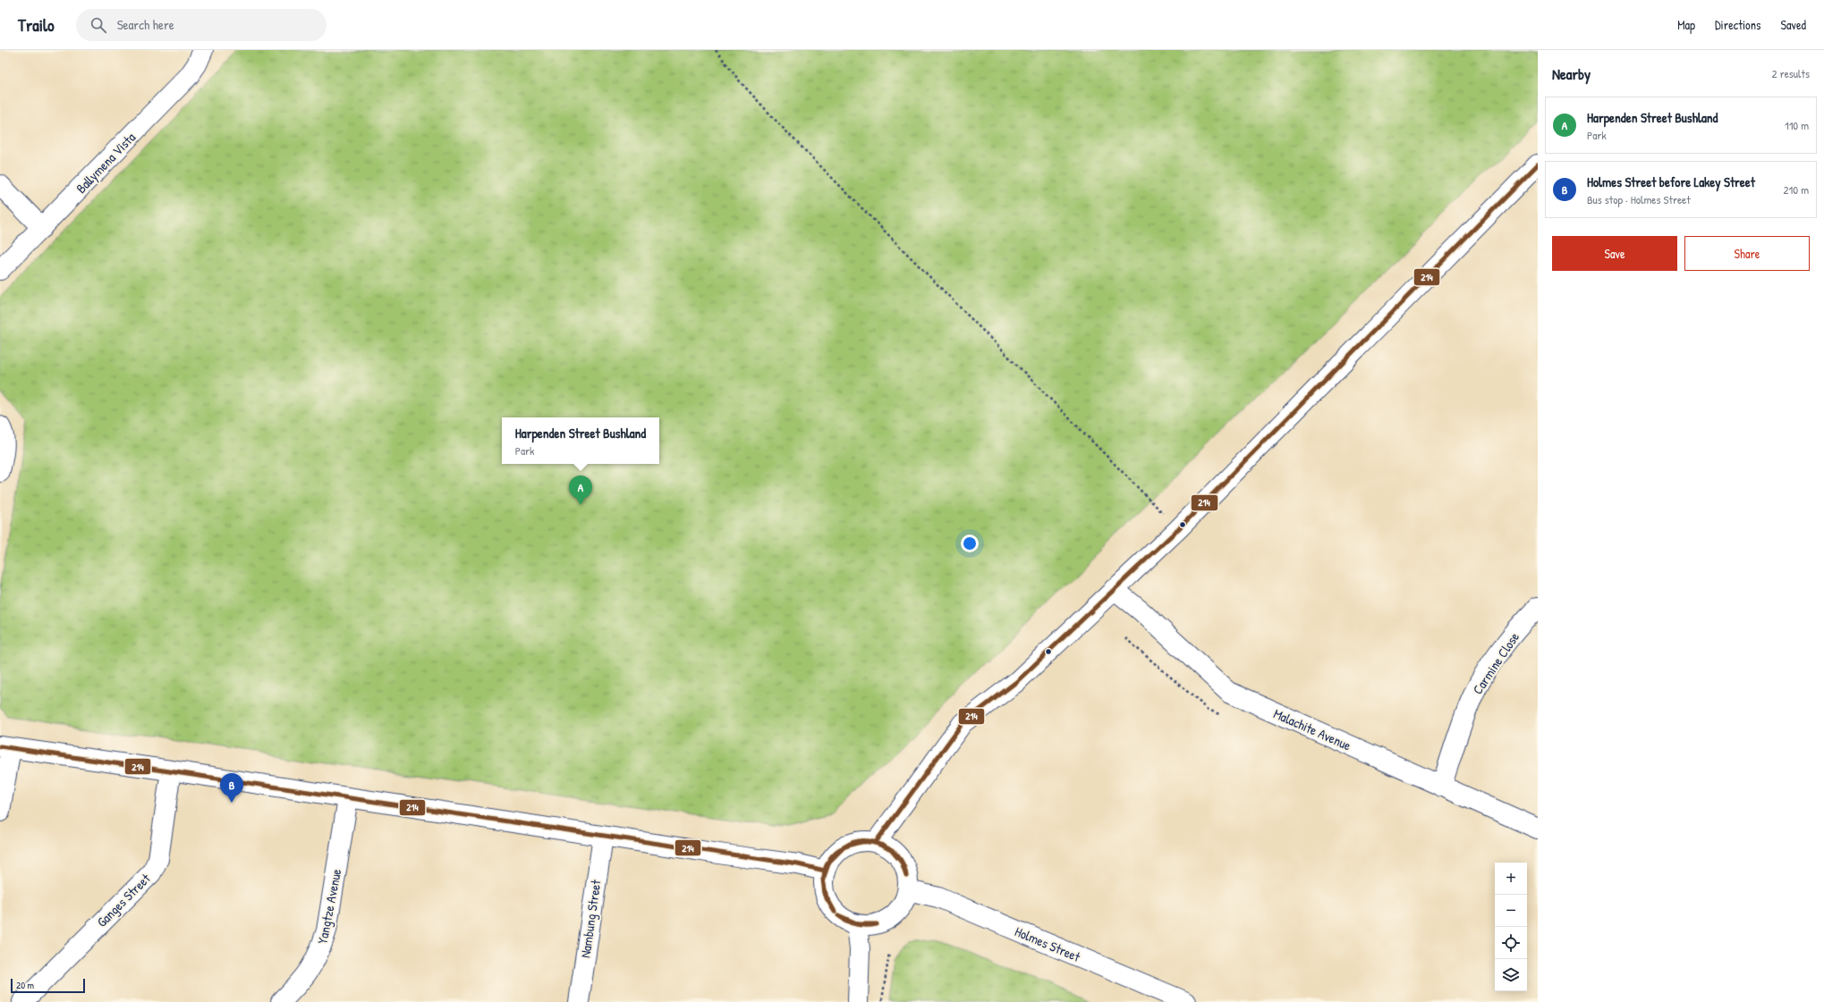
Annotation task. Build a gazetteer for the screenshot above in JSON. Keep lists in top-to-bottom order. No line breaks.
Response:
{"streets":{"street":["Ballymena Vista","Carmine Close","Malachite Avenue","Ganges Street","Yangtze Avenue","Nambung Street","Holmes Street"]},"crossings":[["Carmine Close","Malachite Avenue"]],"lines":["transit line 214"],"scale_bar":"20 m","page":{"header":"Trailo","search":"Search here","nav":["Map","Directions","Saved"],"heading":["Nearby","2 results"],"list":[{"mark":"A","name":"Harpenden Street Bushland","note":"Park","value":"110 m"},{"mark":"B","name":"Holmes Street before Lakey Street","note":"Bus stop · Holmes Street","value":"210 m"}],"buttons":["Save","Share"],"popup":["Harpenden Street Bushland","Park"],"pins":["A","B"],"map_buttons":["+","−"],"scale":"20 m"}}
